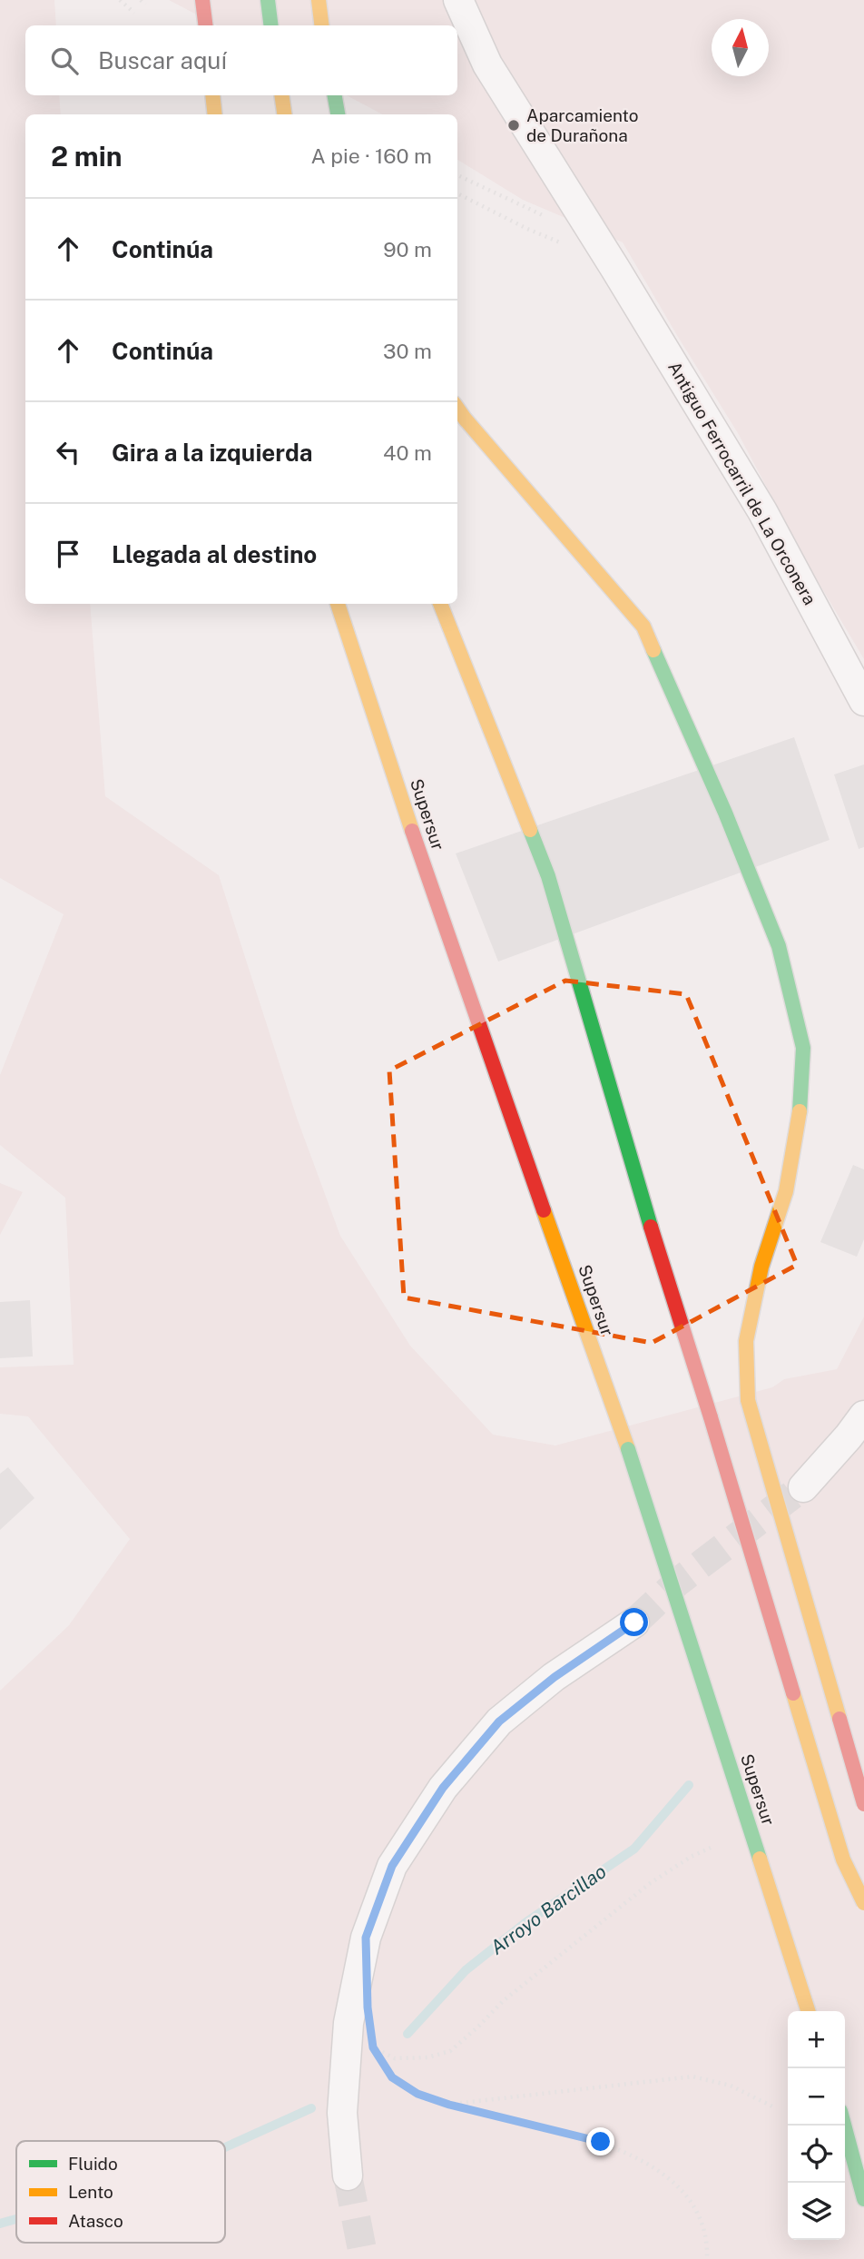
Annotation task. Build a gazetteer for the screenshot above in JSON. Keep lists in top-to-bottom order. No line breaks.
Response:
{"streets":{"highway":["Supersur"],"street":["Antiguo Ferrocarril de La Orconera"]},"water":["Arroyo Barcillao"],"places":["Aparcamiento de Durañona"],"legend":["Fluido","Lento","Atasco"],"north":"top","page":{"search":"Buscar aquí","heading":["2 min","A pie · 160 m"],"list":[["Continúa","90 m"],["Continúa","30 m"],["Gira a la izquierda","40 m"],"Llegada al destino"],"map_buttons":["+","−"]}}
